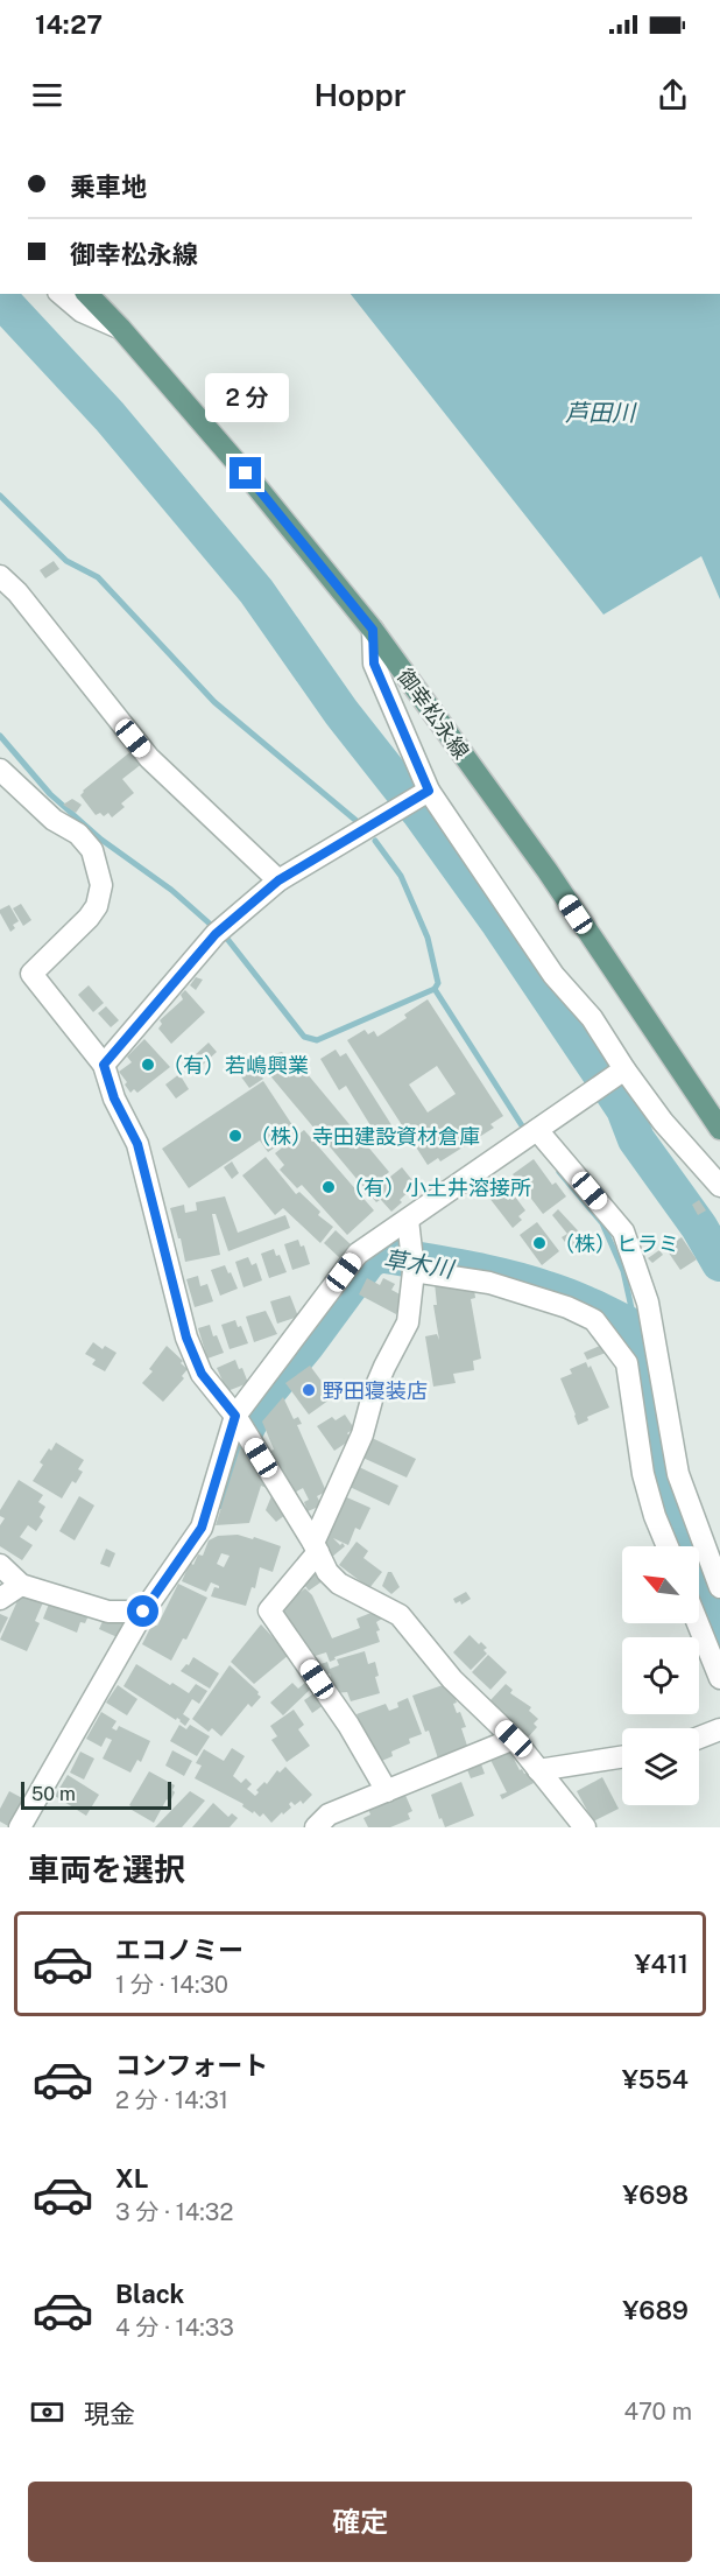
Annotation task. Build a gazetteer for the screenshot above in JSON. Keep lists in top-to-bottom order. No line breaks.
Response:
{"streets":{"main road":["御幸松永線"]},"water":["芦田川","草木川"],"places":["（有）若嶋興業","（株）寺田建設資材倉庫","（有）小土井溶接所","（株）ヒラミ","野田寝装店"],"scale_bar":"50 m","north":"top left","page":{"status":"14:27","header":"Hoppr","banner":["乗車地","御幸松永線"],"bubble":"2 分","scale":"50 m","heading":"車両を選択","list":[{"name":"エコノミー","note":"1 分 · 14:30","value":"¥411"},{"name":"コンフォート","note":"2 分 · 14:31","value":"¥554"},{"name":"XL","note":"3 分 · 14:32","value":"¥698"},{"name":"Black","note":"4 分 · 14:33","value":"¥689"}],"pay":["現金","470 m"],"buttons":"確定"}}
